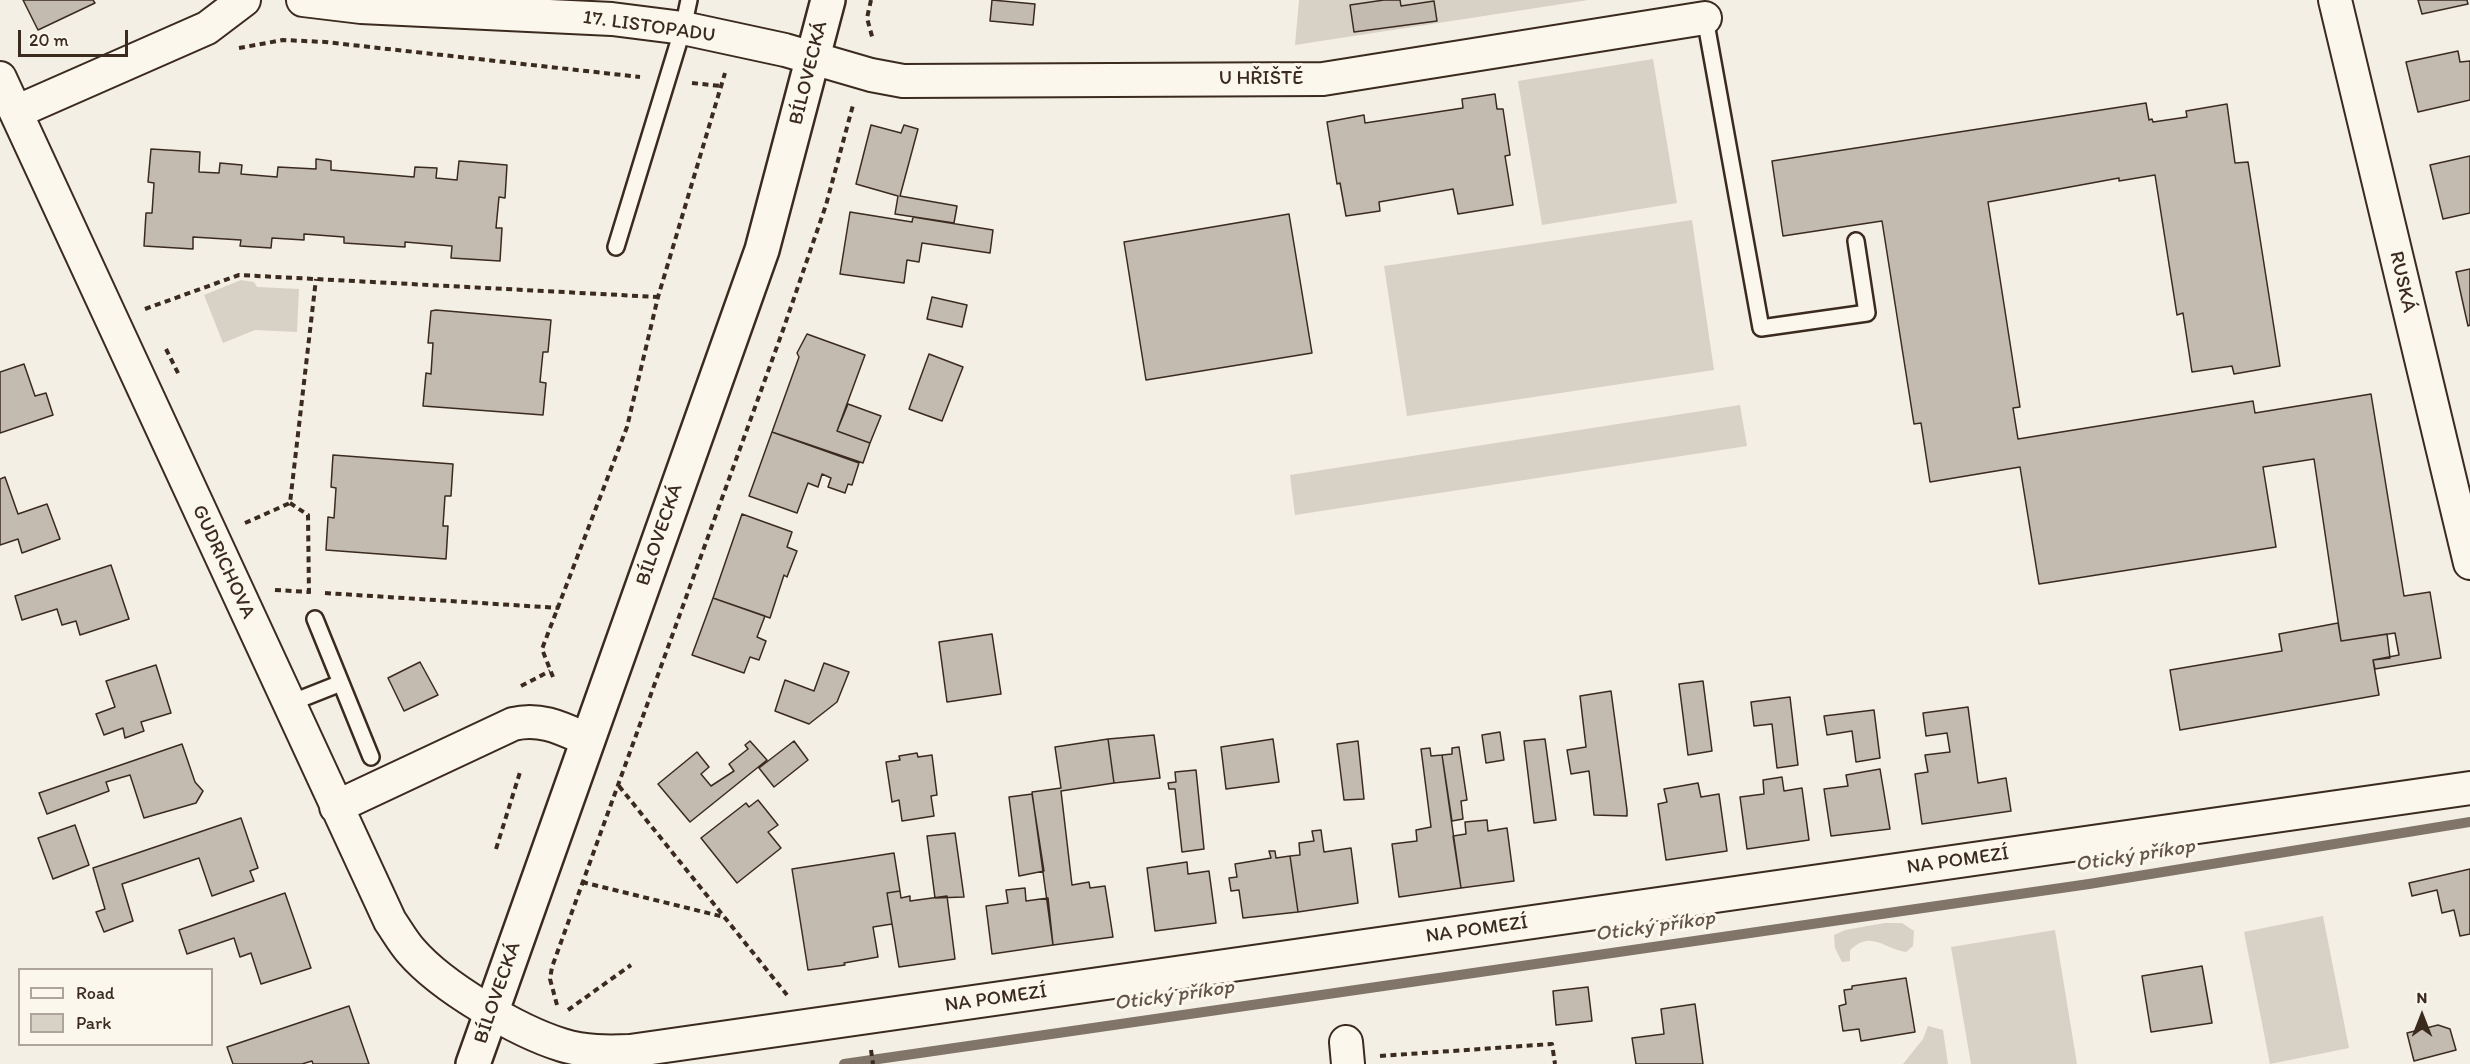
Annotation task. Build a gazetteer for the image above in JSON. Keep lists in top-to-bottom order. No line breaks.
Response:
{"streets":{"main road":["BÍLOVECKÁ"],"street":["17. LISTOPADU","U HŘIŠTĚ","RUSKÁ","GUDRICHOVA","NA POMEZÍ"]},"crossings":[["17. LISTOPADU","BÍLOVECKÁ"],["17. LISTOPADU","U HŘIŠTĚ"],["BÍLOVECKÁ","U HŘIŠTĚ"],["BÍLOVECKÁ","GUDRICHOVA"],["BÍLOVECKÁ","NA POMEZÍ"],["GUDRICHOVA","NA POMEZÍ"]],"water":["Otický příkop"],"legend":["Road","Park"],"scale_bar":"20 m","north":"top"}
